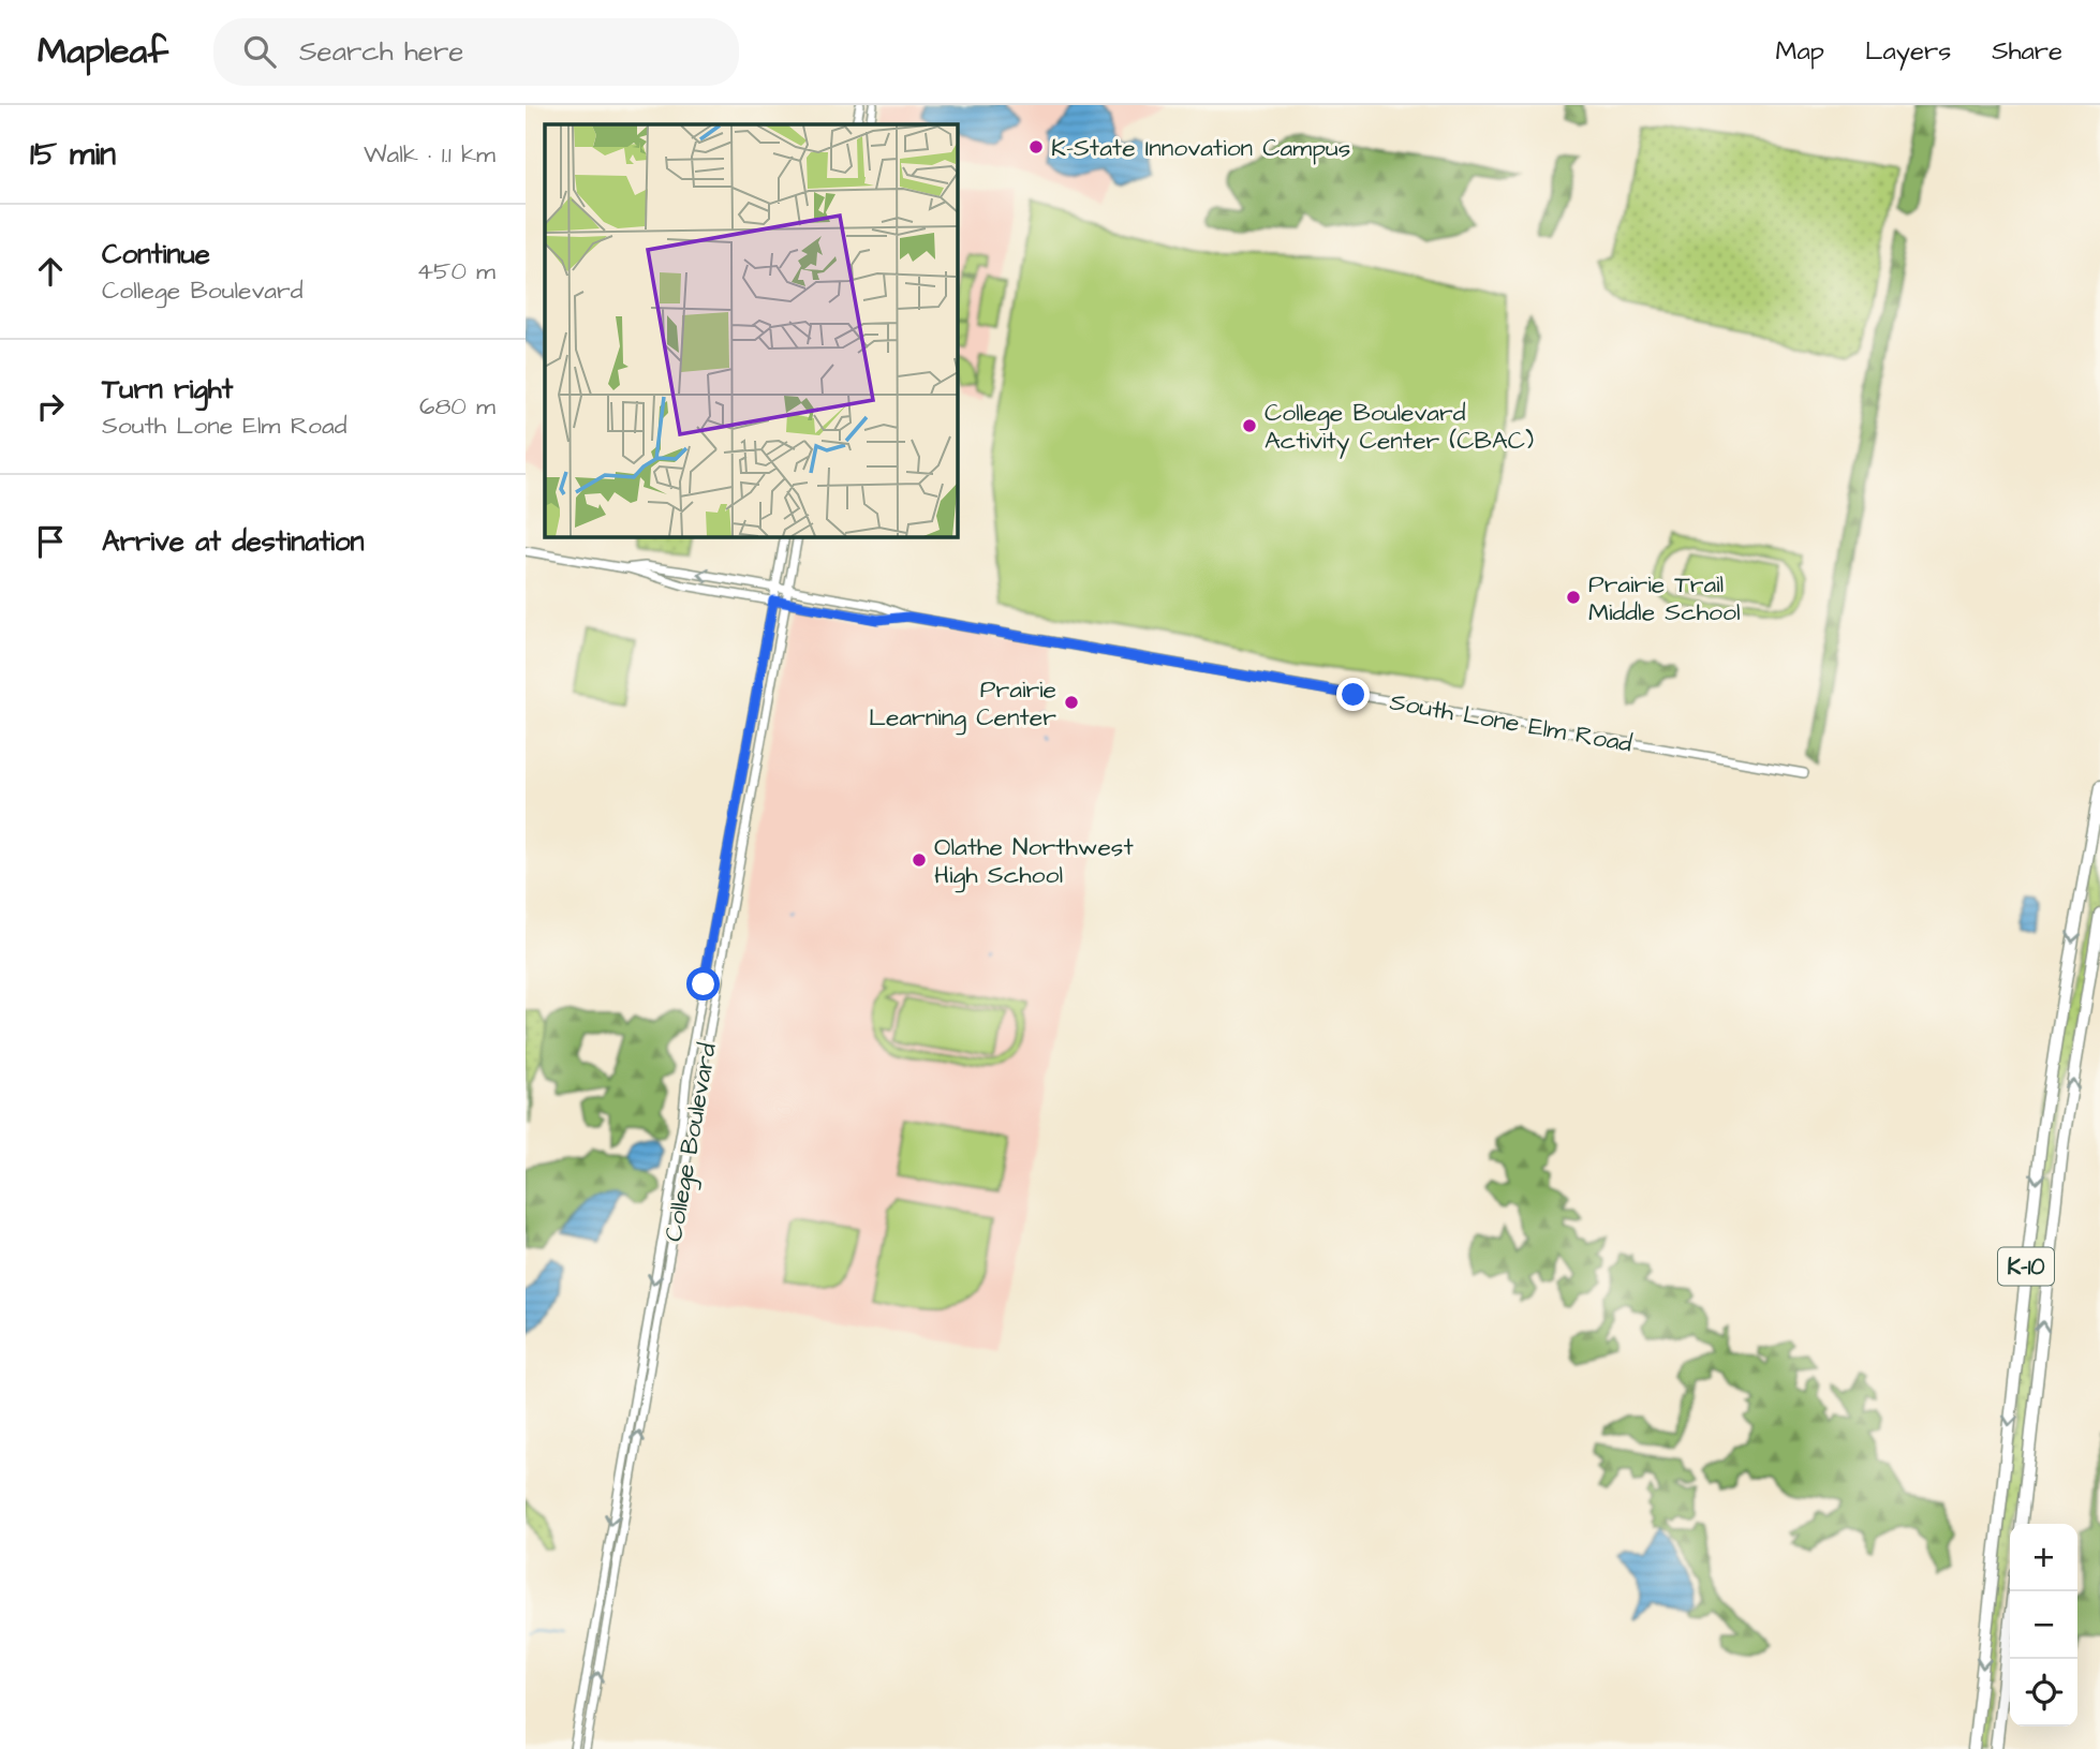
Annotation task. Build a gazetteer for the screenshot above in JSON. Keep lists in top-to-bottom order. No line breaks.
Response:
{"streets":{"highway":["K-10"],"main road":["South Lone Elm Road","College Boulevard"]},"crossings":[["South Lone Elm Road","College Boulevard"]],"places":["K-State Innovation Campus","College Boulevard Activity Center (CBAC)","Prairie Trail Middle School","Prairie Learning Center","Olathe Northwest High School"],"page":{"header":"Mapleaf","search":"Search here","nav":["Map","Layers","Share"],"heading":["15 min","Walk · 1.1 km"],"list":[["Continue","College Boulevard","450 m"],["Turn right","South Lone Elm Road","680 m"],"Arrive at destination"],"map_buttons":["+","−"]}}
